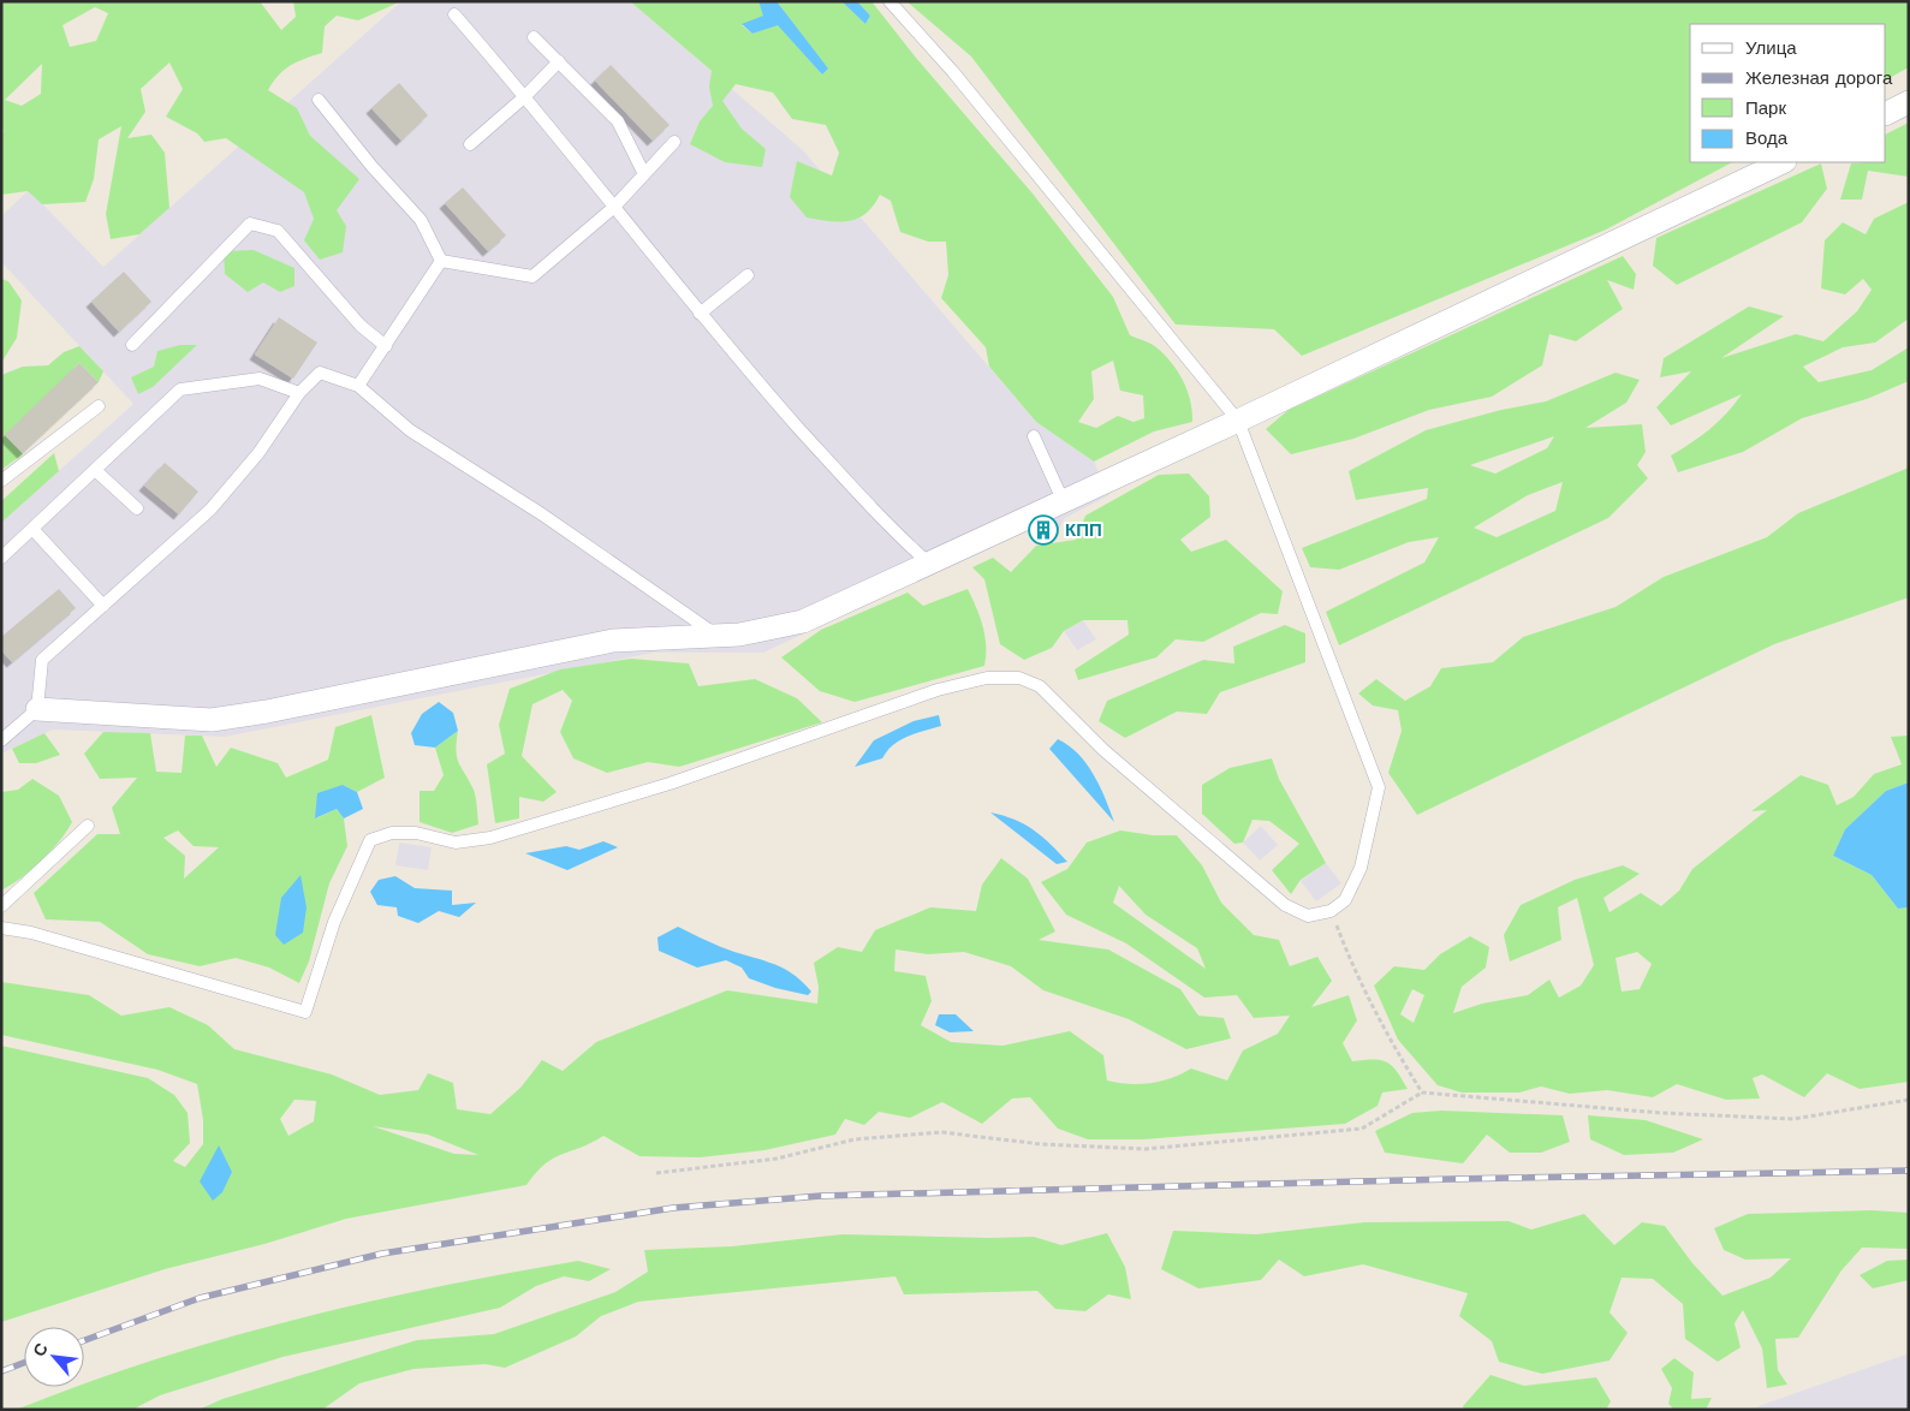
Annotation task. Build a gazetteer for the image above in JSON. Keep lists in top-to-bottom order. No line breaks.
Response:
{"places":{"building":["КПП"]},"legend":["Улица","Железная дорога","Парк","Вода"],"north":"top left"}
